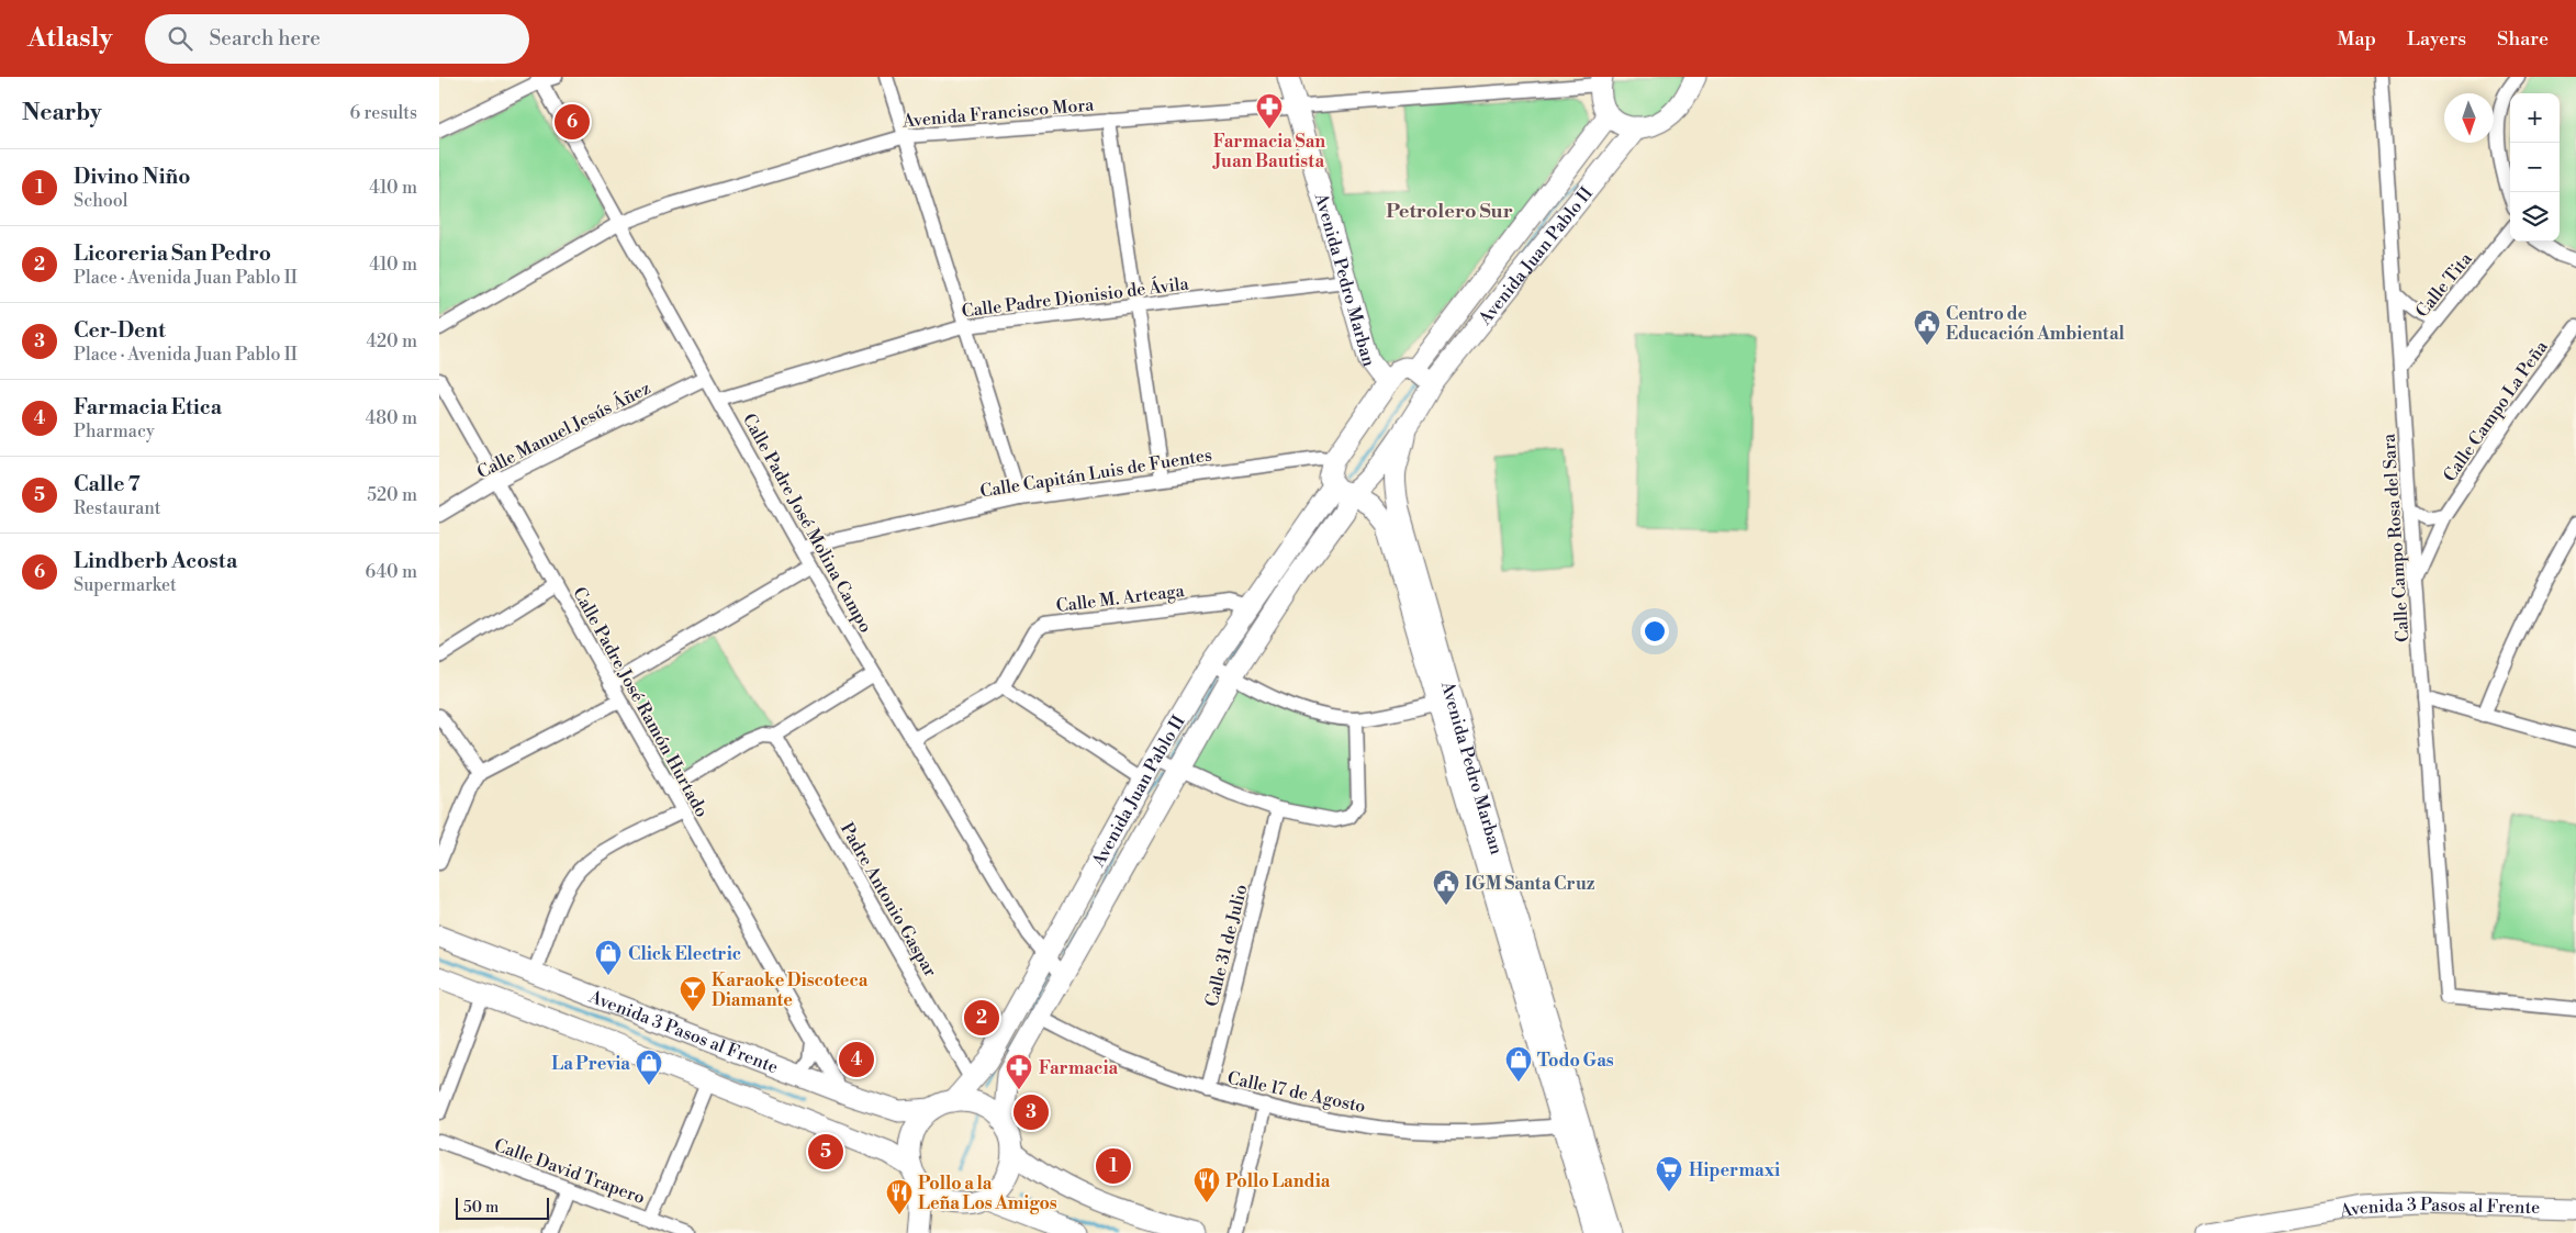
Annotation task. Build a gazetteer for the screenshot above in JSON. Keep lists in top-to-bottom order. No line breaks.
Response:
{"streets":{"street":["Avenida Francisco Mora","Avenida Juan Pablo II","Avenida Pedro Marban","Calle Tita","Calle Padre Dionisio de Ávila","Calle Campo La Peña","Calle Manuel Jesús Áñez","Calle Capitán Luis de Fuentes","Calle Padre José Molina Campo","Calle Campo Rosa del Sara","Calle M. Arteaga","Calle Padre José Ramón Hurtado","Padre Antonio Gaspar","Calle 31 de Julio","Avenida 3 Pasos al Frente","Calle 17 de Agosto","Calle David Trapero"]},"crossings":[["Avenida Francisco Mora","Avenida Pedro Marban"],["Avenida Francisco Mora","Calle Padre José Molina Campo"],["Avenida Juan Pablo II","Avenida Pedro Marban"],["Avenida Juan Pablo II","Calle Padre José Molina Campo"],["Avenida Juan Pablo II","Calle M. Arteaga"],["Avenida Juan Pablo II","Padre Antonio Gaspar"],["Avenida Juan Pablo II","Avenida 3 Pasos al Frente"],["Avenida Juan Pablo II","Calle 17 de Agosto"],["Avenida Pedro Marban","Calle Padre Dionisio de Ávila"],["Avenida Pedro Marban","Calle 17 de Agosto"],["Calle Tita","Calle Campo Rosa del Sara"],["Calle Padre Dionisio de Ávila","Calle Padre José Molina Campo"],["Calle Campo La Peña","Calle Campo Rosa del Sara"],["Calle Manuel Jesús Áñez","Calle Padre José Molina Campo"],["Calle Manuel Jesús Áñez","Calle Padre José Ramón Hurtado"],["Calle Capitán Luis de Fuentes","Calle Padre José Molina Campo"],["Calle Padre José Ramón Hurtado","Avenida 3 Pasos al Frente"],["Calle 31 de Julio","Calle 17 de Agosto"]],"districts":["Petrolero Sur"],"places":{"pharmacy":["Farmacia San Juan Bautista","Farmacia"],"public building":["Centro de Educación Ambiental","IGM Santa Cruz"],"shop":["Click Electric","Todo Gas","La Previa"],"bar":["Karaoke Discoteca Diamante"],"supermarket":["Hipermaxi"],"restaurant":["Pollo Landia","Pollo a la Leña Los Amigos"]},"scale_bar":"50 m","north":"bottom","page":{"header":"Atlasly","search":"Search here","nav":["Map","Layers","Share"],"heading":["Nearby","6 results"],"map_buttons":["+","−"],"pins":["6","2","4","3","5","1"],"list":[{"mark":"1","name":"Divino Niño","note":"School","value":"410 m"},{"mark":"2","name":"Licoreria San Pedro","note":"Place · Avenida Juan Pablo II","value":"410 m"},{"mark":"3","name":"Cer-Dent","note":"Place · Avenida Juan Pablo II","value":"420 m"},{"mark":"4","name":"Farmacia Etica","note":"Pharmacy","value":"480 m"},{"mark":"5","name":"Calle 7","note":"Restaurant","value":"520 m"},{"mark":"6","name":"Lindberb Acosta","note":"Supermarket","value":"640 m"}],"scale":"50 m"}}
